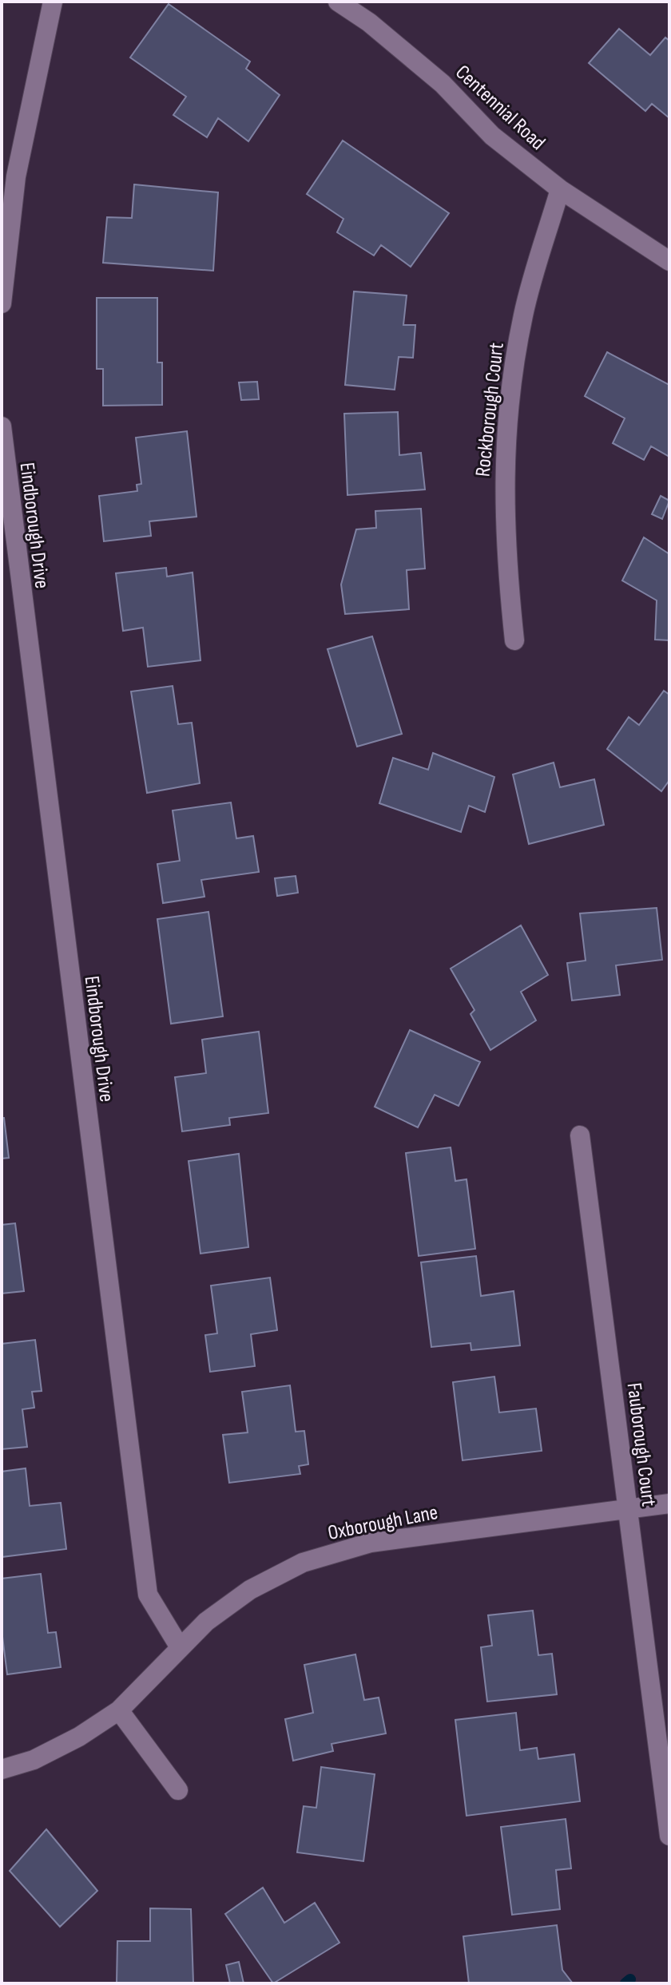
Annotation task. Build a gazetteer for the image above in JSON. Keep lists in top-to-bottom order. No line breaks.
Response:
{"streets":{"street":["Centennial Road","Rockborough Court","Eindborough Drive","Fauborough Court","Oxborough Lane"]},"crossings":[["Centennial Road","Rockborough Court"],["Eindborough Drive","Oxborough Lane"],["Fauborough Court","Oxborough Lane"]]}
